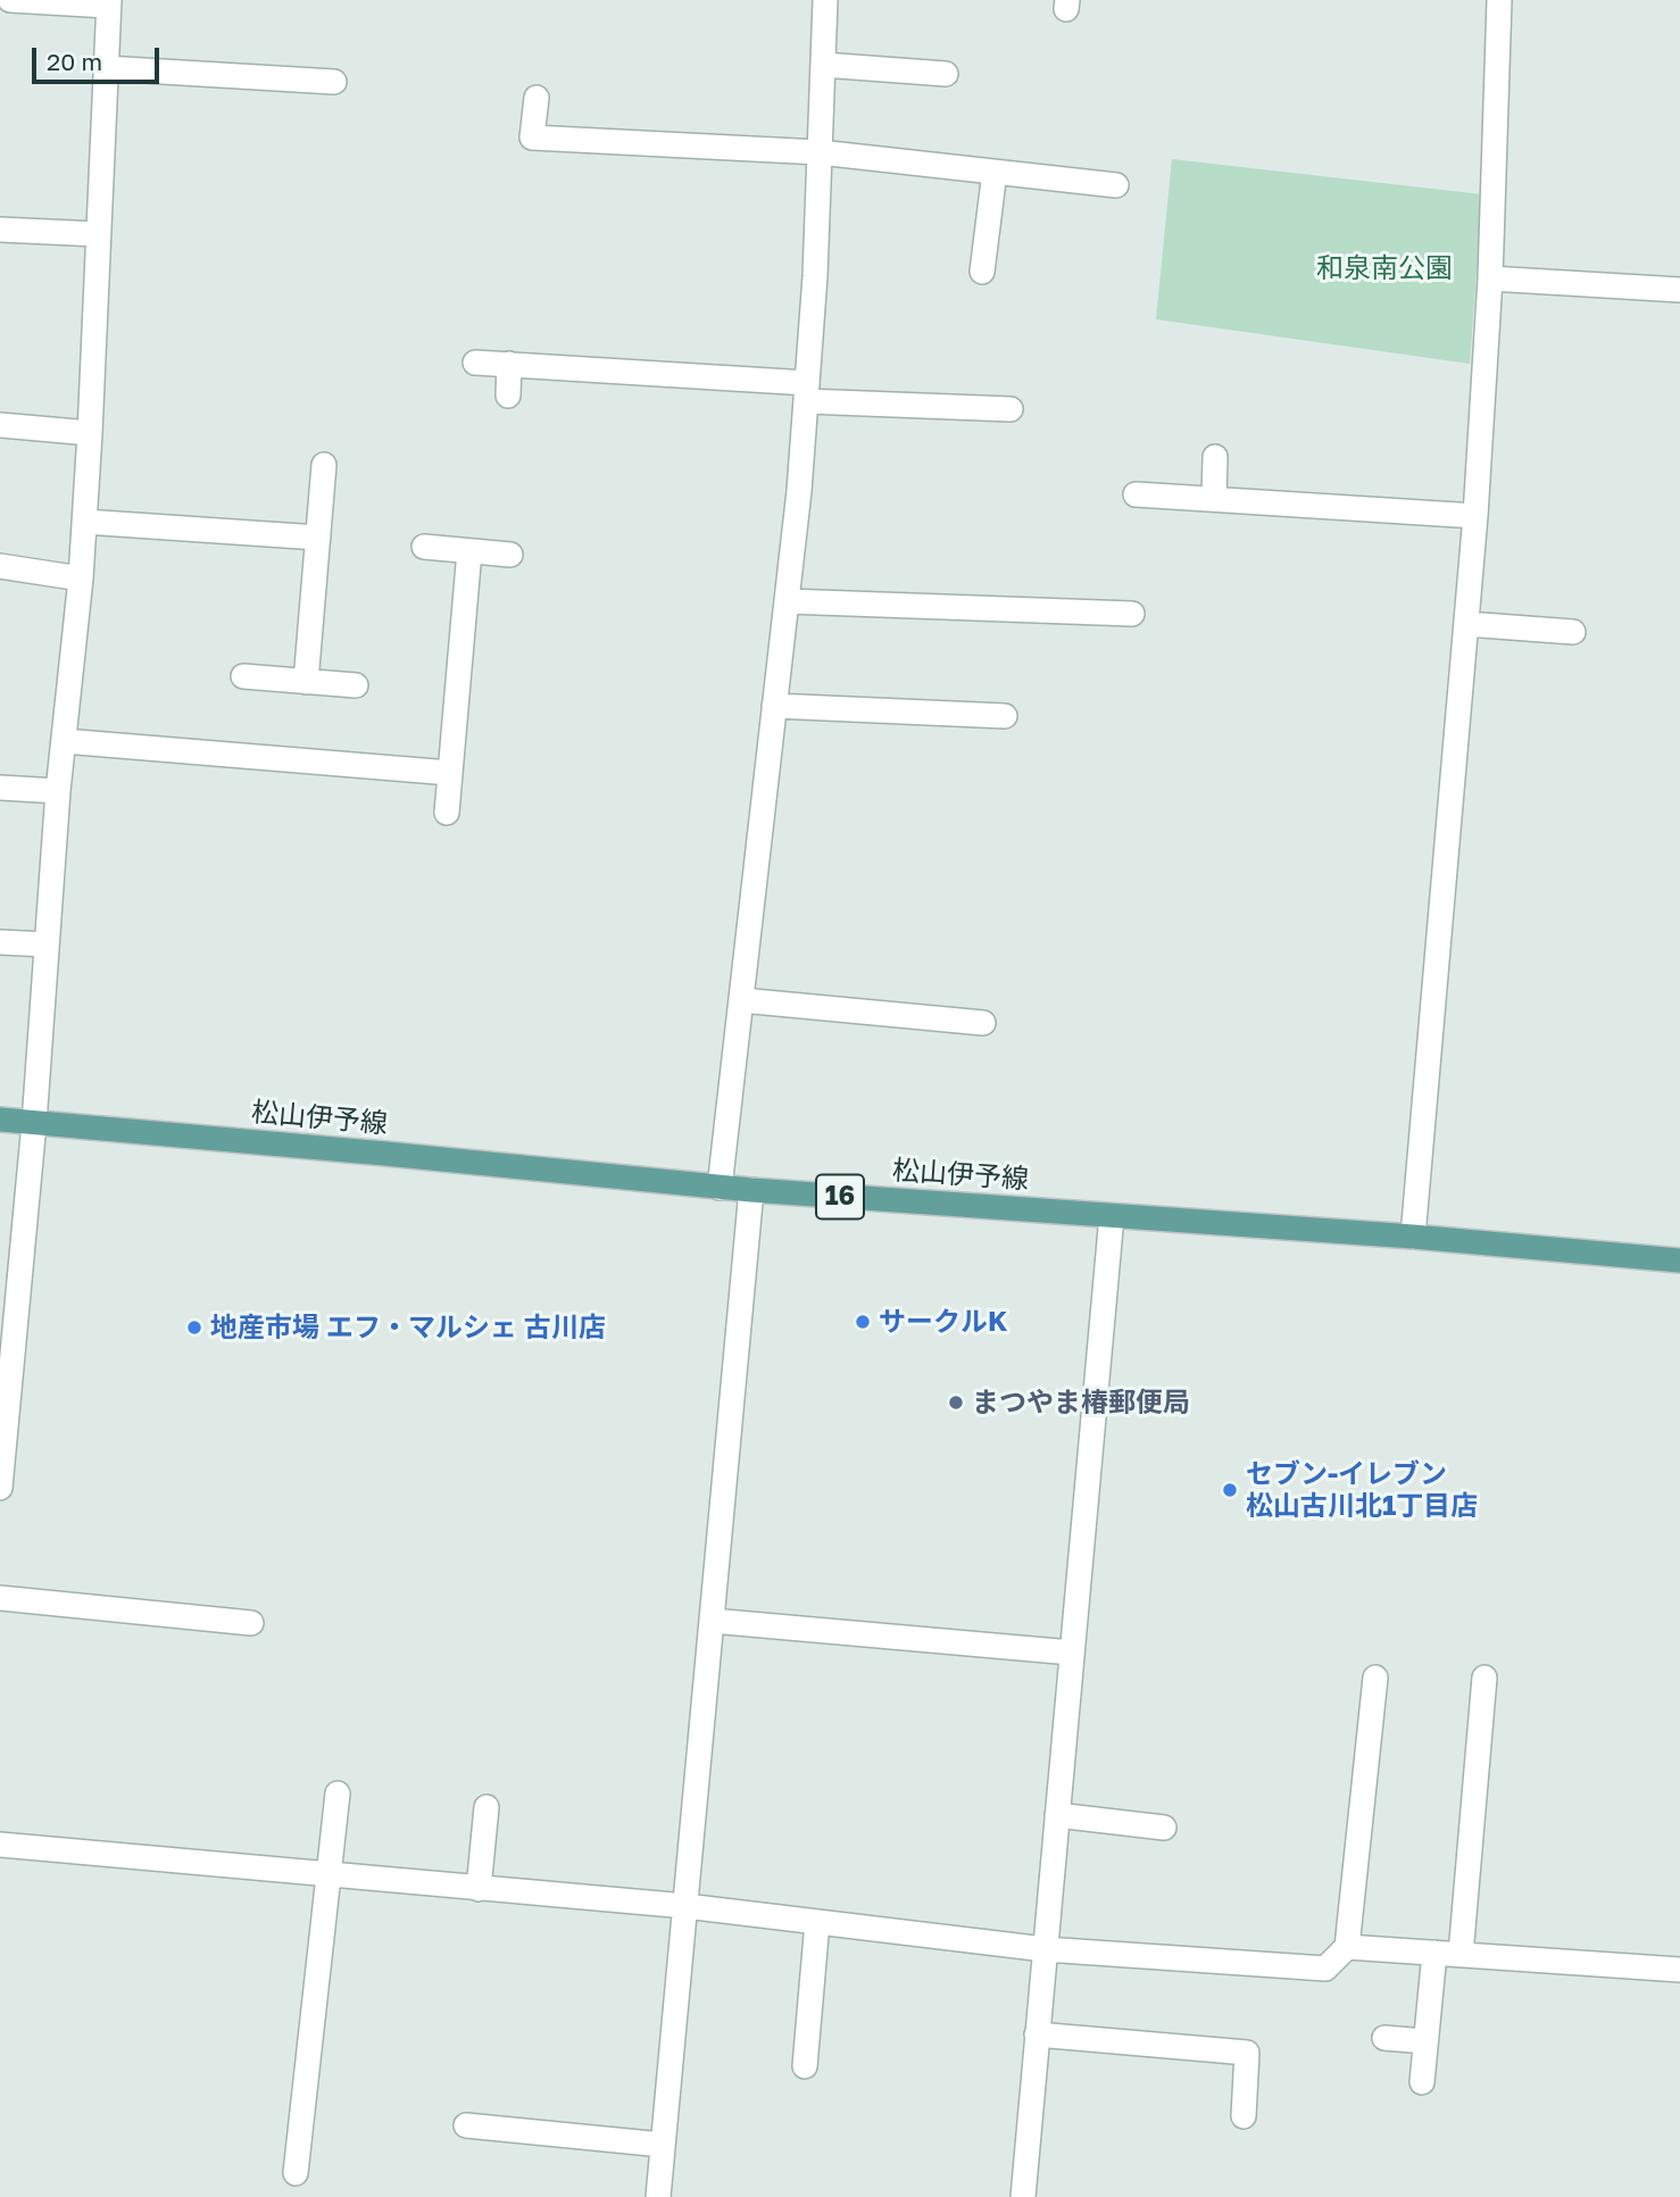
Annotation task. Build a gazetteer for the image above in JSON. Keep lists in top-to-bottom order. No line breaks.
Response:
{"streets":{"main road":["松山伊予線","16"]},"parks":["和泉南公園"],"places":["サークルK","地産市場 エフ・マルシェ 古川店","まつやま椿郵便局","セブン-イレブン 松山古川北1丁目店"],"scale_bar":"20 m"}
